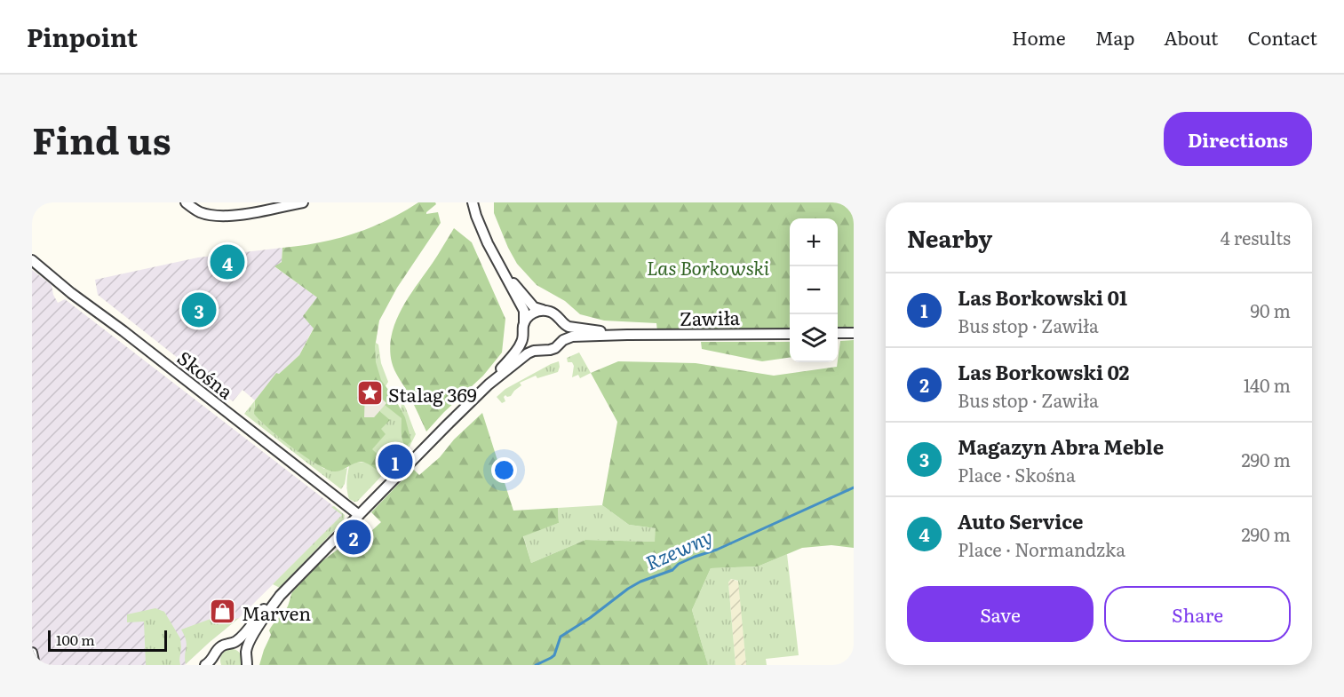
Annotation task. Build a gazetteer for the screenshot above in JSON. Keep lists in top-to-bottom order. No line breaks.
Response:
{"streets":{"street":["Zawiła","Skośna"]},"crossings":[["Zawiła","Skośna"]],"water":["Rzewny"],"parks":["Las Borkowski"],"places":{"place":["Stalag 369"],"shop":["Marven"]},"scale_bar":"100 m","page":{"header":"Pinpoint","nav":["Home","Map","About","Contact"],"title":"Find us","buttons":["Directions",["Save","Share"]],"heading":["Nearby","4 results"],"map_buttons":["+","−"],"pins":["4","3","1","2"],"list":[{"mark":"1","name":"Las Borkowski 01","note":"Bus stop · Zawiła","value":"90 m"},{"mark":"2","name":"Las Borkowski 02","note":"Bus stop · Zawiła","value":"140 m"},{"mark":"3","name":"Magazyn Abra Meble","note":"Place · Skośna","value":"290 m"},{"mark":"4","name":"Auto Service","note":"Place · Normandzka","value":"290 m"}],"scale":"100 m"}}
